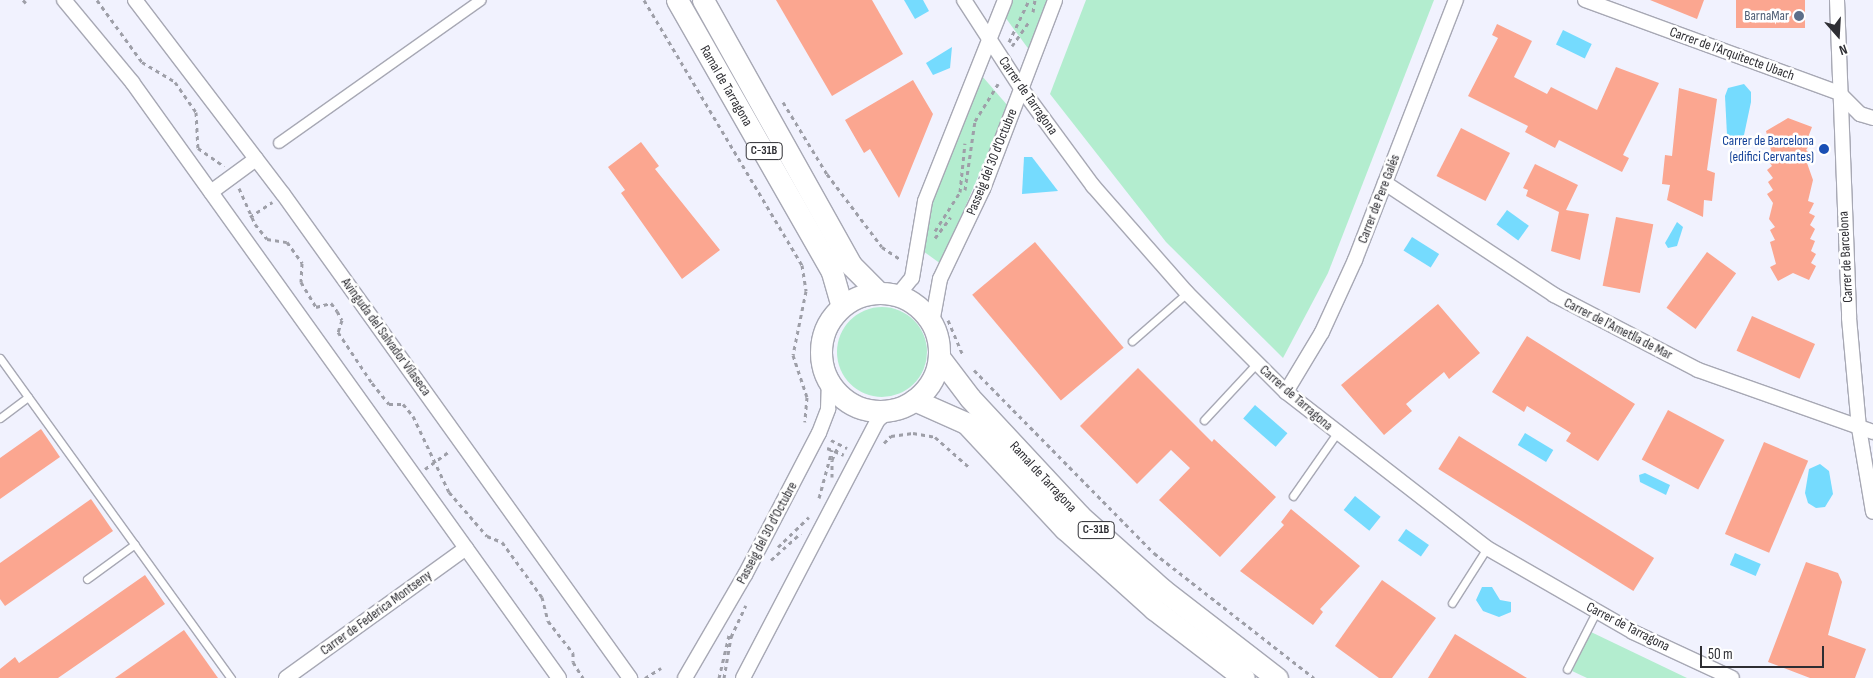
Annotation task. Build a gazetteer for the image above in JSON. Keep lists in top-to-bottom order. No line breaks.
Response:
{"streets":{"main road":["Ramal de Tarragona","C-31B"],"street":["Carrer de l'Arquitecte Ubach","Carrer de Tarragona","Passeig del 30 d'Octubre","Carrer de Pere Galés","Carrer de Barcelona","Carrer de l'Ametlla de Mar","Avinguda del Salvador Vilaseca","Carrer de Federica Montseny"]},"crossings":[["Carrer de l'Arquitecte Ubach","Carrer de Barcelona"],["Ramal de Tarragona","C-31B"],["Ramal de Tarragona","Passeig del 30 d'Octubre"],["Carrer de Tarragona","Passeig del 30 d'Octubre"],["Carrer de Tarragona","Carrer de Pere Galés"],["C-31B","Passeig del 30 d'Octubre"],["Carrer de Pere Galés","Carrer de l'Ametlla de Mar"],["Carrer de Barcelona","Carrer de l'Ametlla de Mar"]],"places":["BarnaMar","Carrer de Barcelona (edifici Cervantes)"],"scale_bar":"50 m","north":"bottom"}
